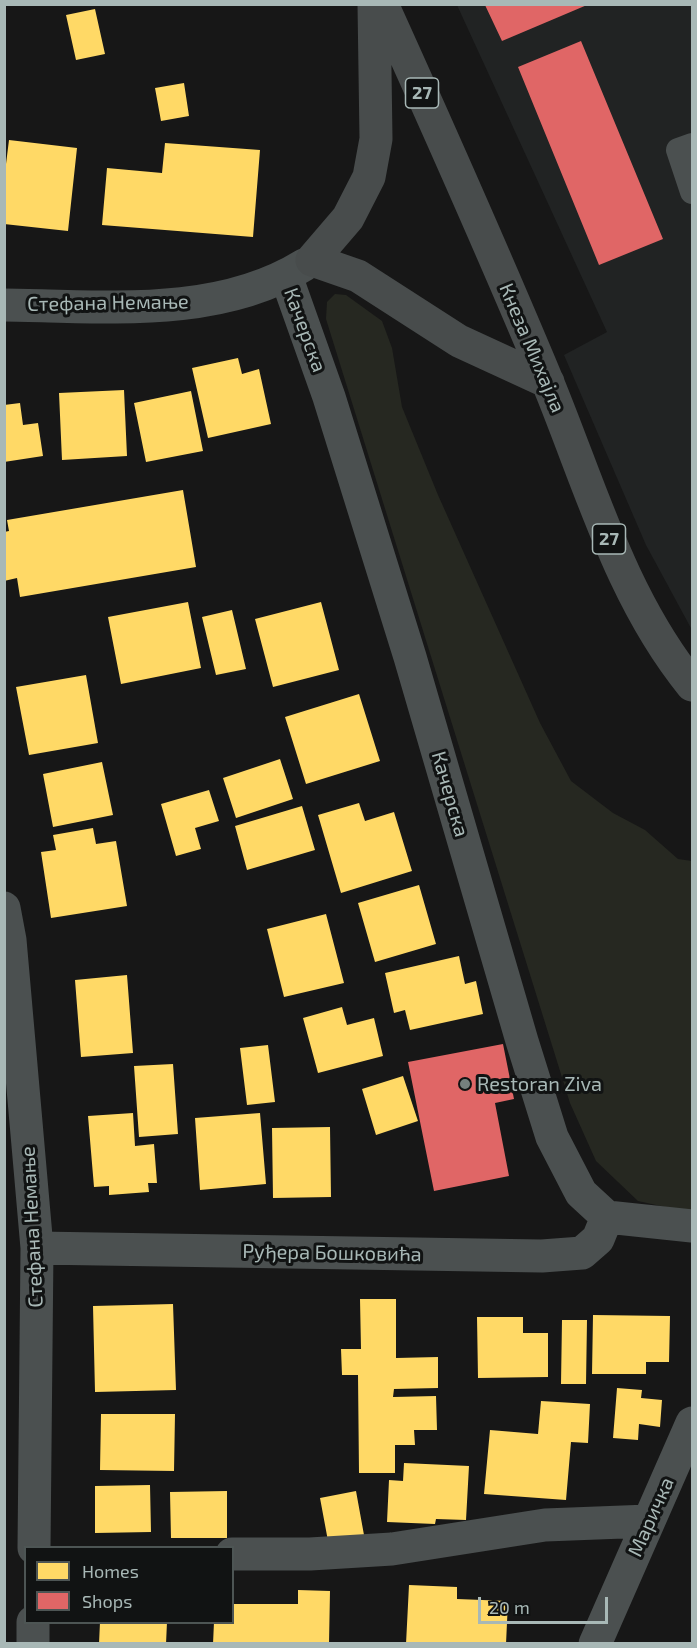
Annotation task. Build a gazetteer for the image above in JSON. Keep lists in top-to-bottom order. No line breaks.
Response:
{"streets":{"main road":["27","Кнеза Михајла"],"street":["Стефана Немање","Качерска","Руђера Бошковића","Маричка"]},"crossings":[["Стефана Немање","Качерска"],["Стефана Немање","Руђера Бошковића"],["Качерска","Руђера Бошковића"]],"places":["Restoran Ziva"],"legend":["Homes","Shops"],"scale_bar":"20 m"}
